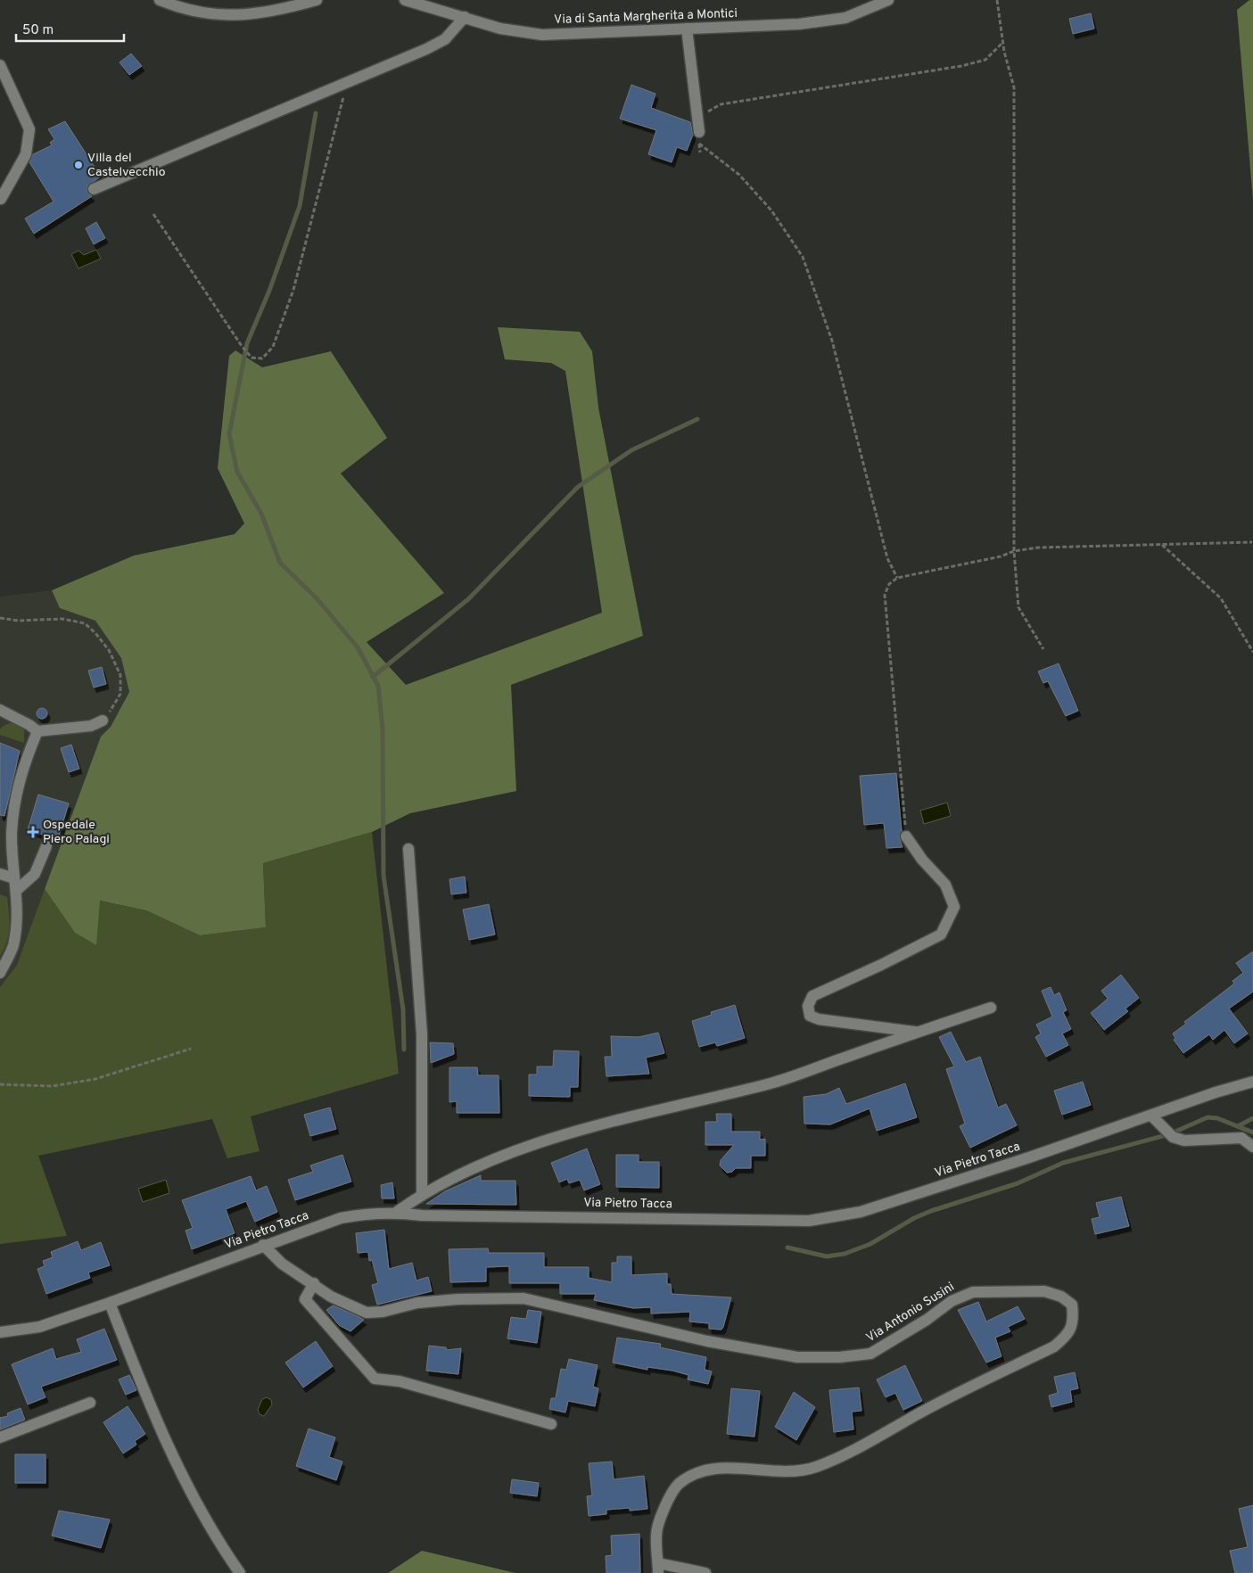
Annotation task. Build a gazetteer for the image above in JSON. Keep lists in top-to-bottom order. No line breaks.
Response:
{"streets":{"street":["Via di Santa Margherita a Montici","Via Pietro Tacca","Via Antonio Susini"]},"crossings":[["Via Pietro Tacca","Via Antonio Susini"]],"places":{"other":["Villa del Castelvecchio"],"health":["Ospedale Piero Palagi"]},"scale_bar":"50 m"}
